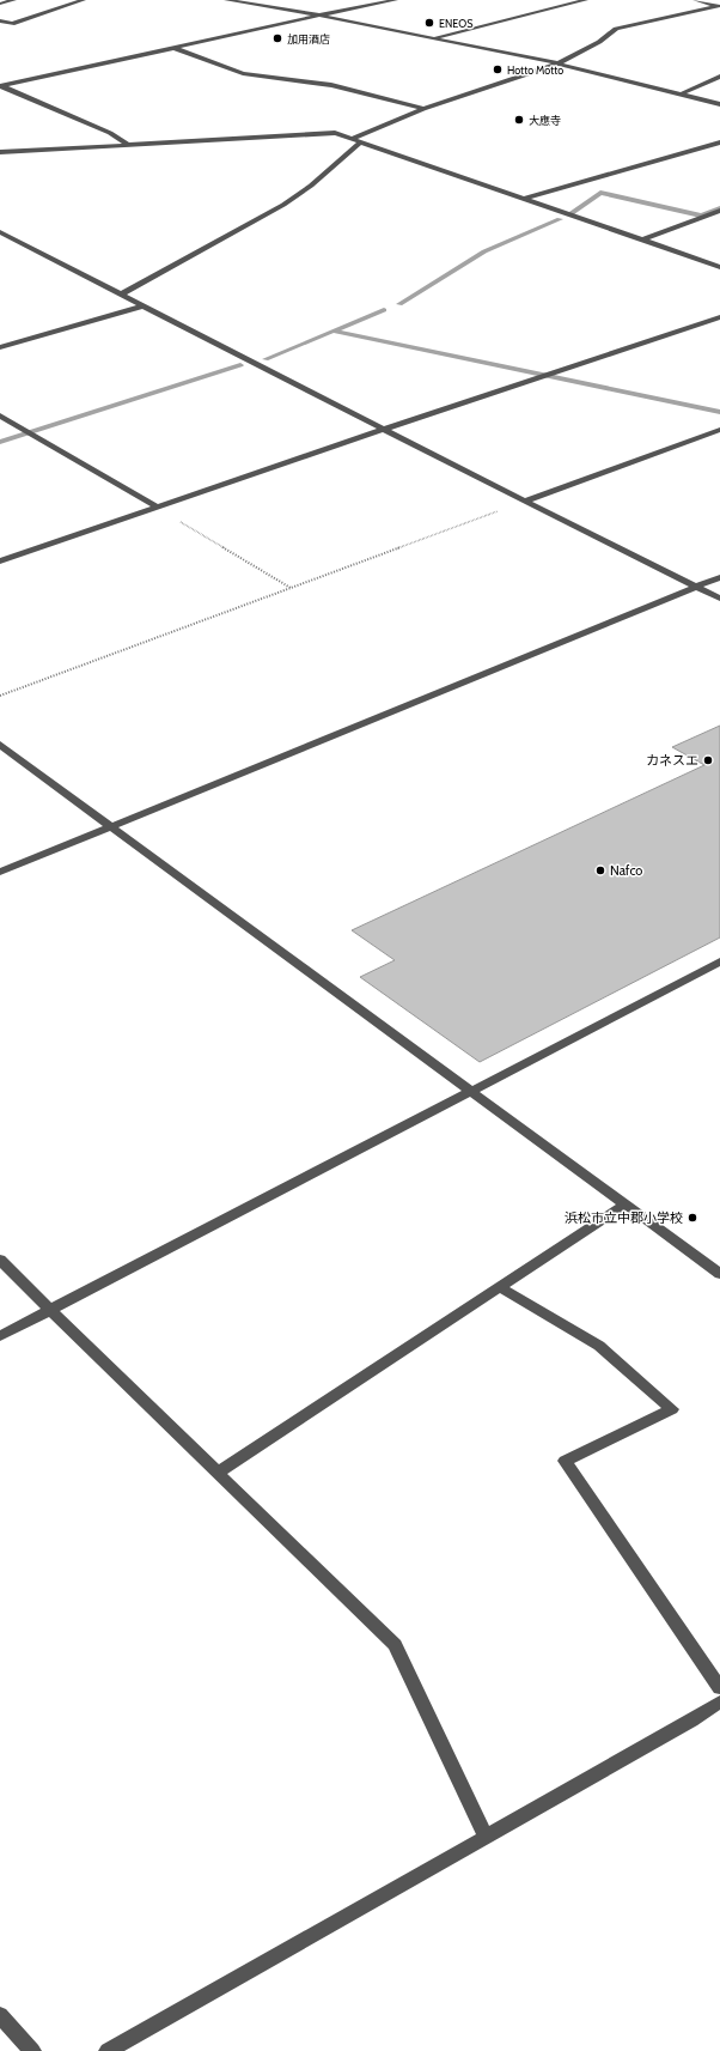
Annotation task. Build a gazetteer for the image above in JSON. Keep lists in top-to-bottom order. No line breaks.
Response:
{"places":["ENEOS","加用酒店","Hotto Motto","大應寺","カネスエ","Nafco","浜松市立中郡小学校"]}
